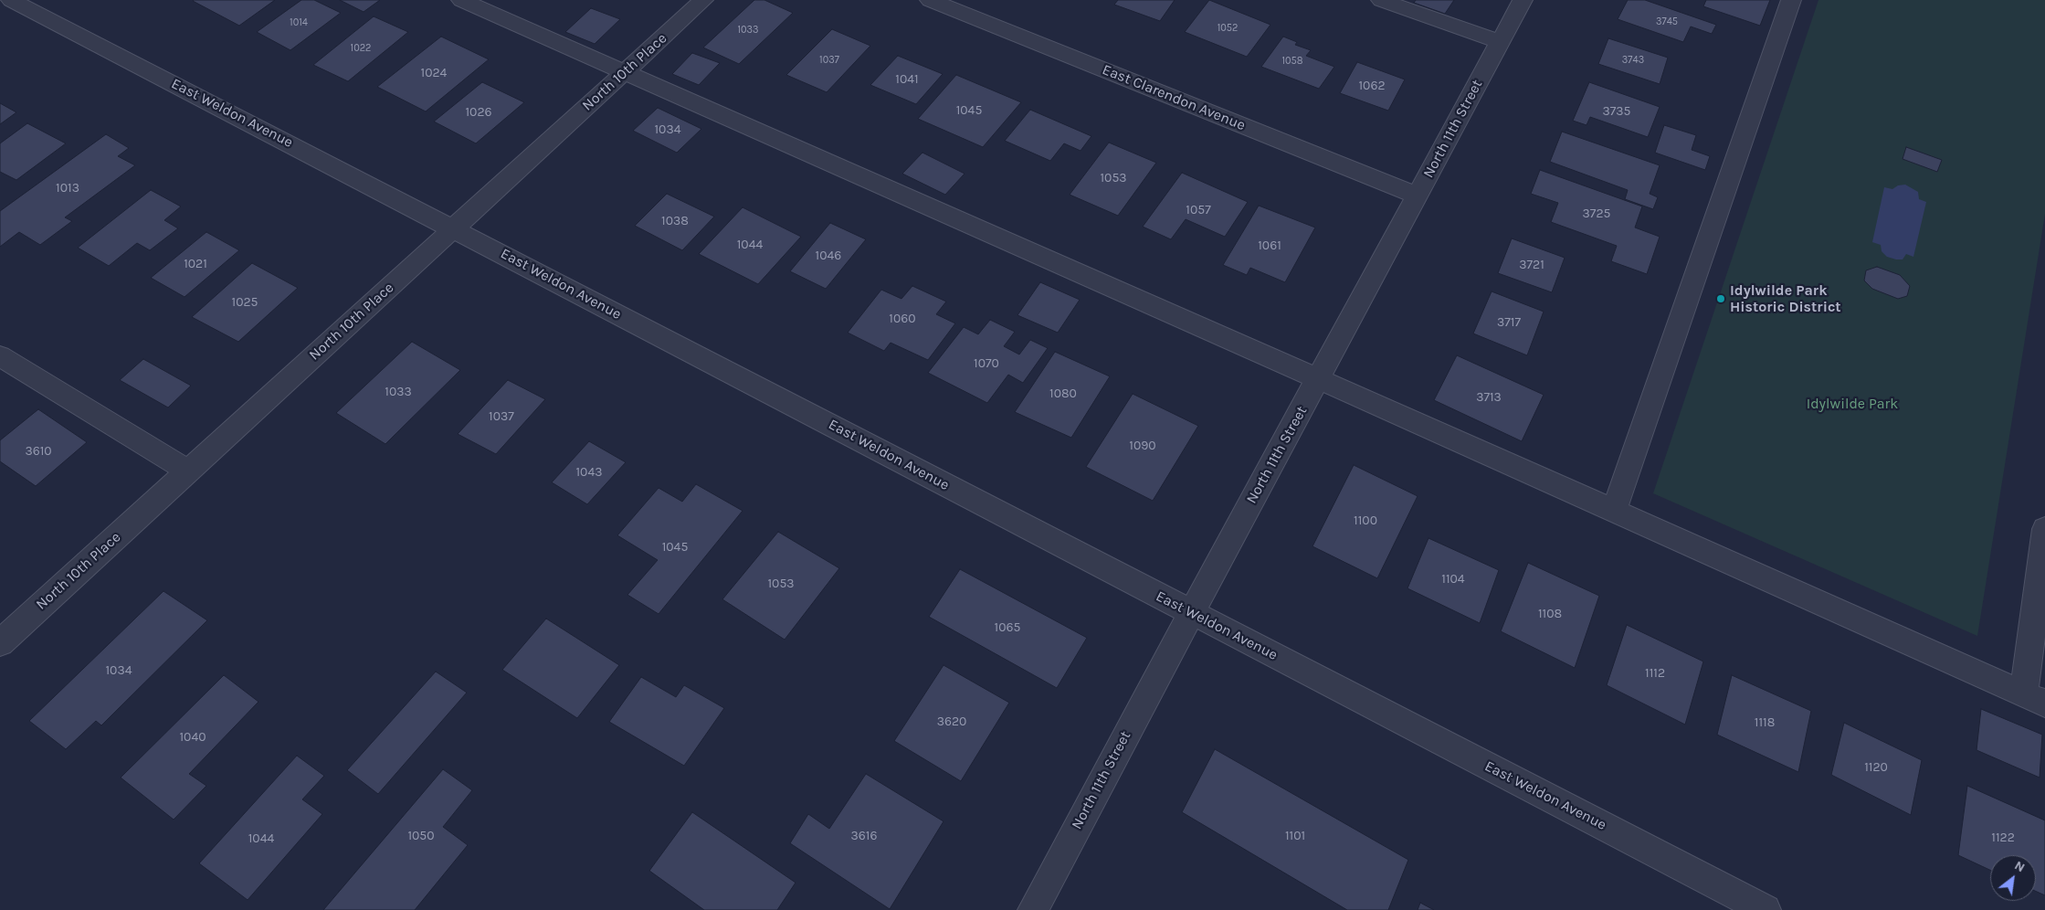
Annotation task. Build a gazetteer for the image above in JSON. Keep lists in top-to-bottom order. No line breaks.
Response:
{"streets":{"street":["North 10th Place","East Clarendon Avenue","East Weldon Avenue","North 11th Street"]},"crossings":[["North 10th Place","East Weldon Avenue"],["East Clarendon Avenue","North 11th Street"],["East Weldon Avenue","North 11th Street"]],"parks":["Idylwilde Park"],"places":["Idylwilde Park Historic District"],"house_numbers":["3745","1014","1052","1033","1022","1037","3743","1058","1024","1041","1062","1045","3735","1026","1034","1053","1013","1057","3725","1038","1044","1061","1046","1021","3721","1025","1060","3717","1070","1033","1080","3713","1037","1090","3610","1043","1100","1045","1104","1053","1108","1065","1034","1112","3620","1118","1040","1120","1050","3616","1101","1122","1044"],"north":"top right"}
